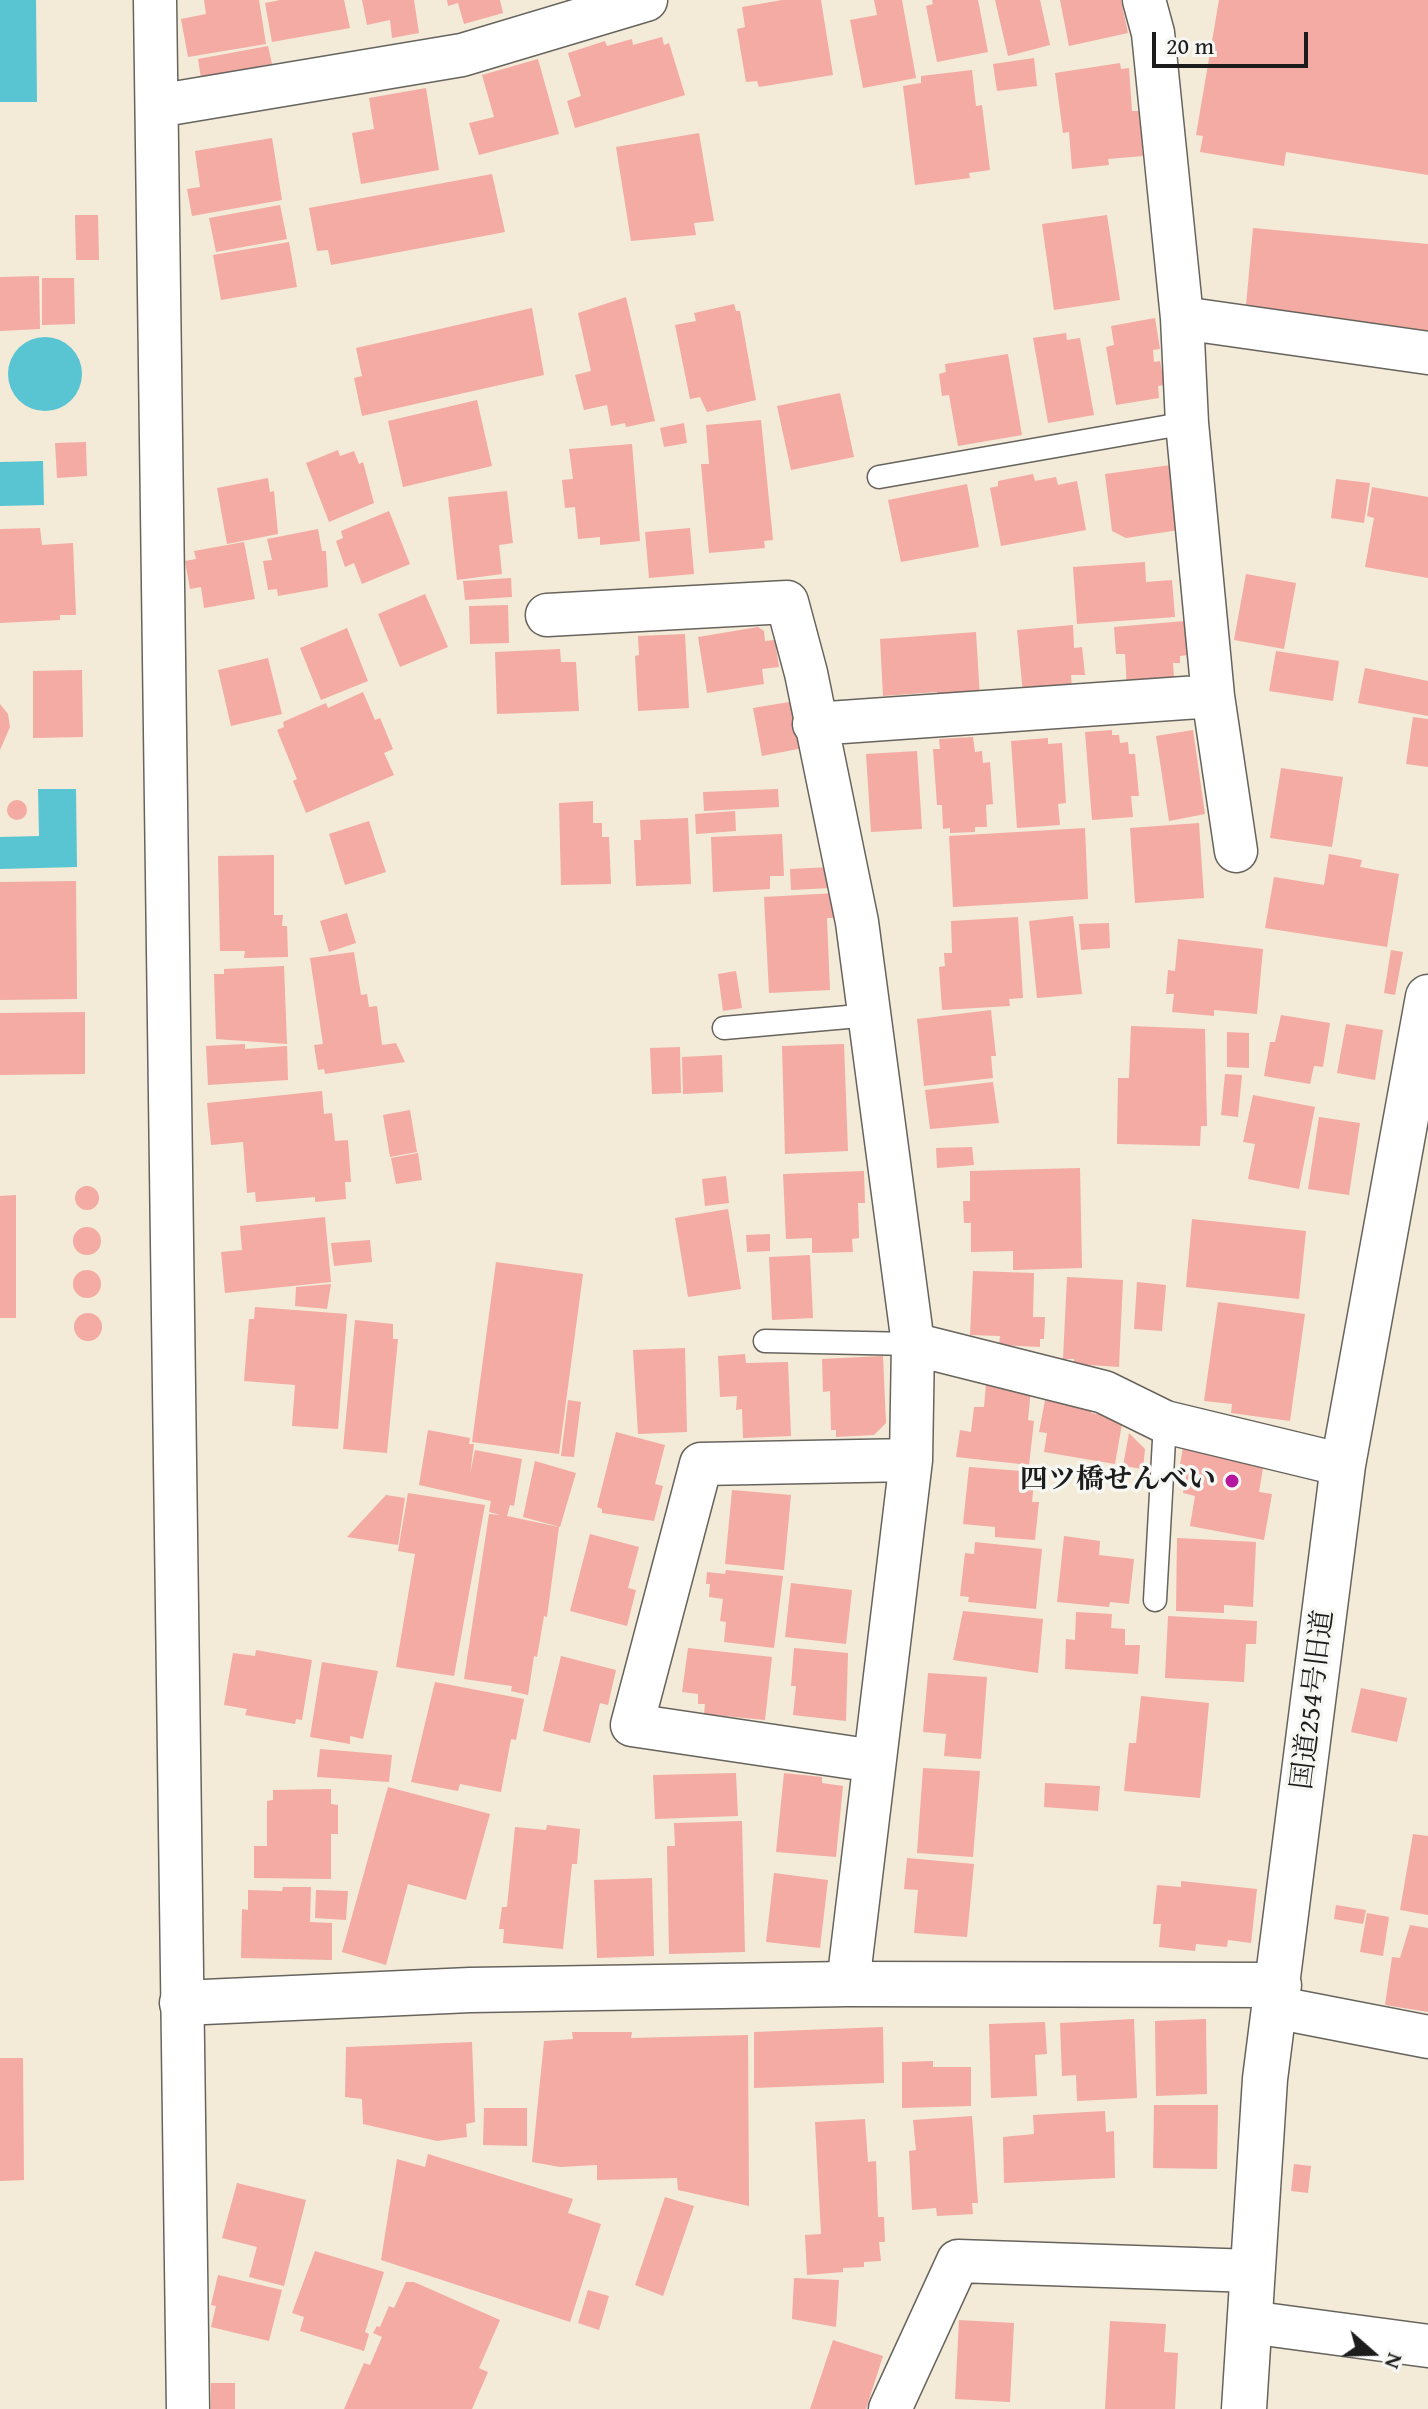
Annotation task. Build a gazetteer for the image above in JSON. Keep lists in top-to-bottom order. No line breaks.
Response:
{"streets":{"street":["国道254号旧道"]},"places":["四ツ橋せんべい"],"scale_bar":"20 m","north":"right"}
